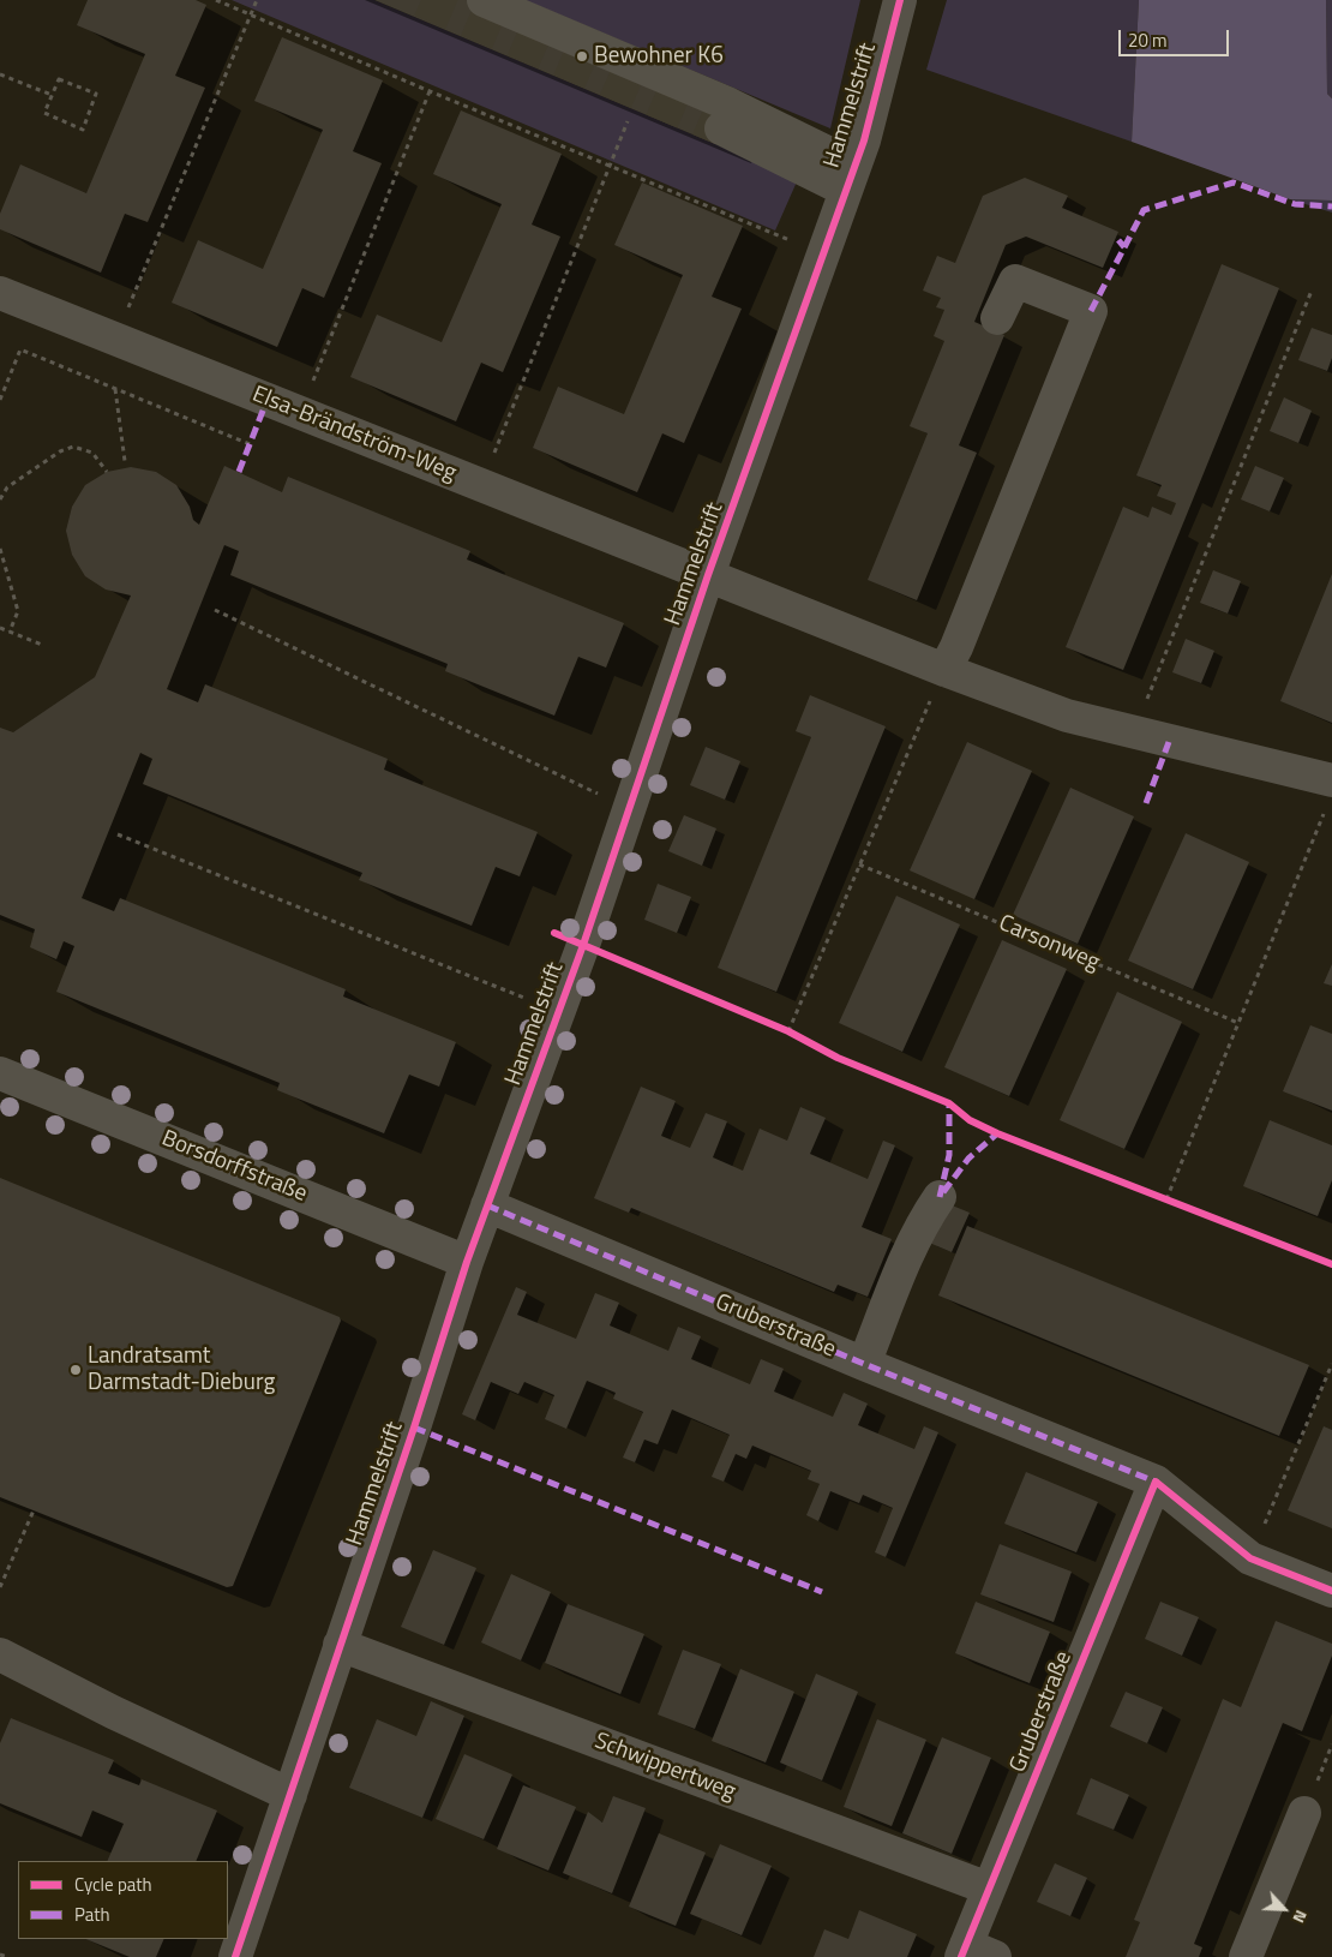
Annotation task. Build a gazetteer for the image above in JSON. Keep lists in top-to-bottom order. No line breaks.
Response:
{"streets":{"street":["Hammelstrift","Elsa-Brändström-Weg","Borsdorffstraße","Gruberstraße","Schwippertweg"],"path":["Carsonweg"]},"crossings":[["Hammelstrift","Elsa-Brändström-Weg"],["Hammelstrift","Borsdorffstraße"],["Hammelstrift","Gruberstraße"],["Hammelstrift","Schwippertweg"],["Gruberstraße","Schwippertweg"]],"places":["Bewohner K6","Landratsamt Darmstadt-Dieburg"],"legend":["Cycle path","Path"],"scale_bar":"20 m","north":"bottom right"}
